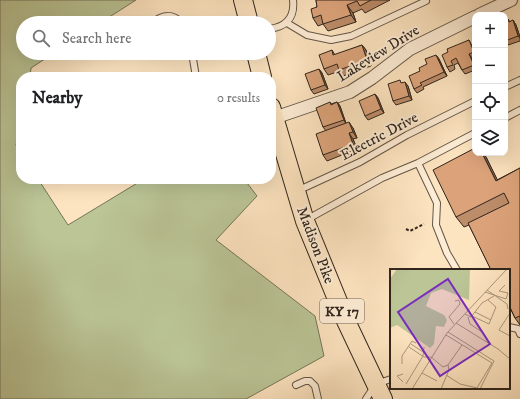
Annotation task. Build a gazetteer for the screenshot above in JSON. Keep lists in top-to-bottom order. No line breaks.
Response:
{"streets":{"main road":["Madison Pike","KY 17"],"street":["Lakeview Drive"],"lane":["Electric Drive"]},"crossings":[["Electric Drive","Madison Pike"]],"page":{"map_buttons":["+","−"],"search":"Search here","heading":["Nearby","0 results"]}}
